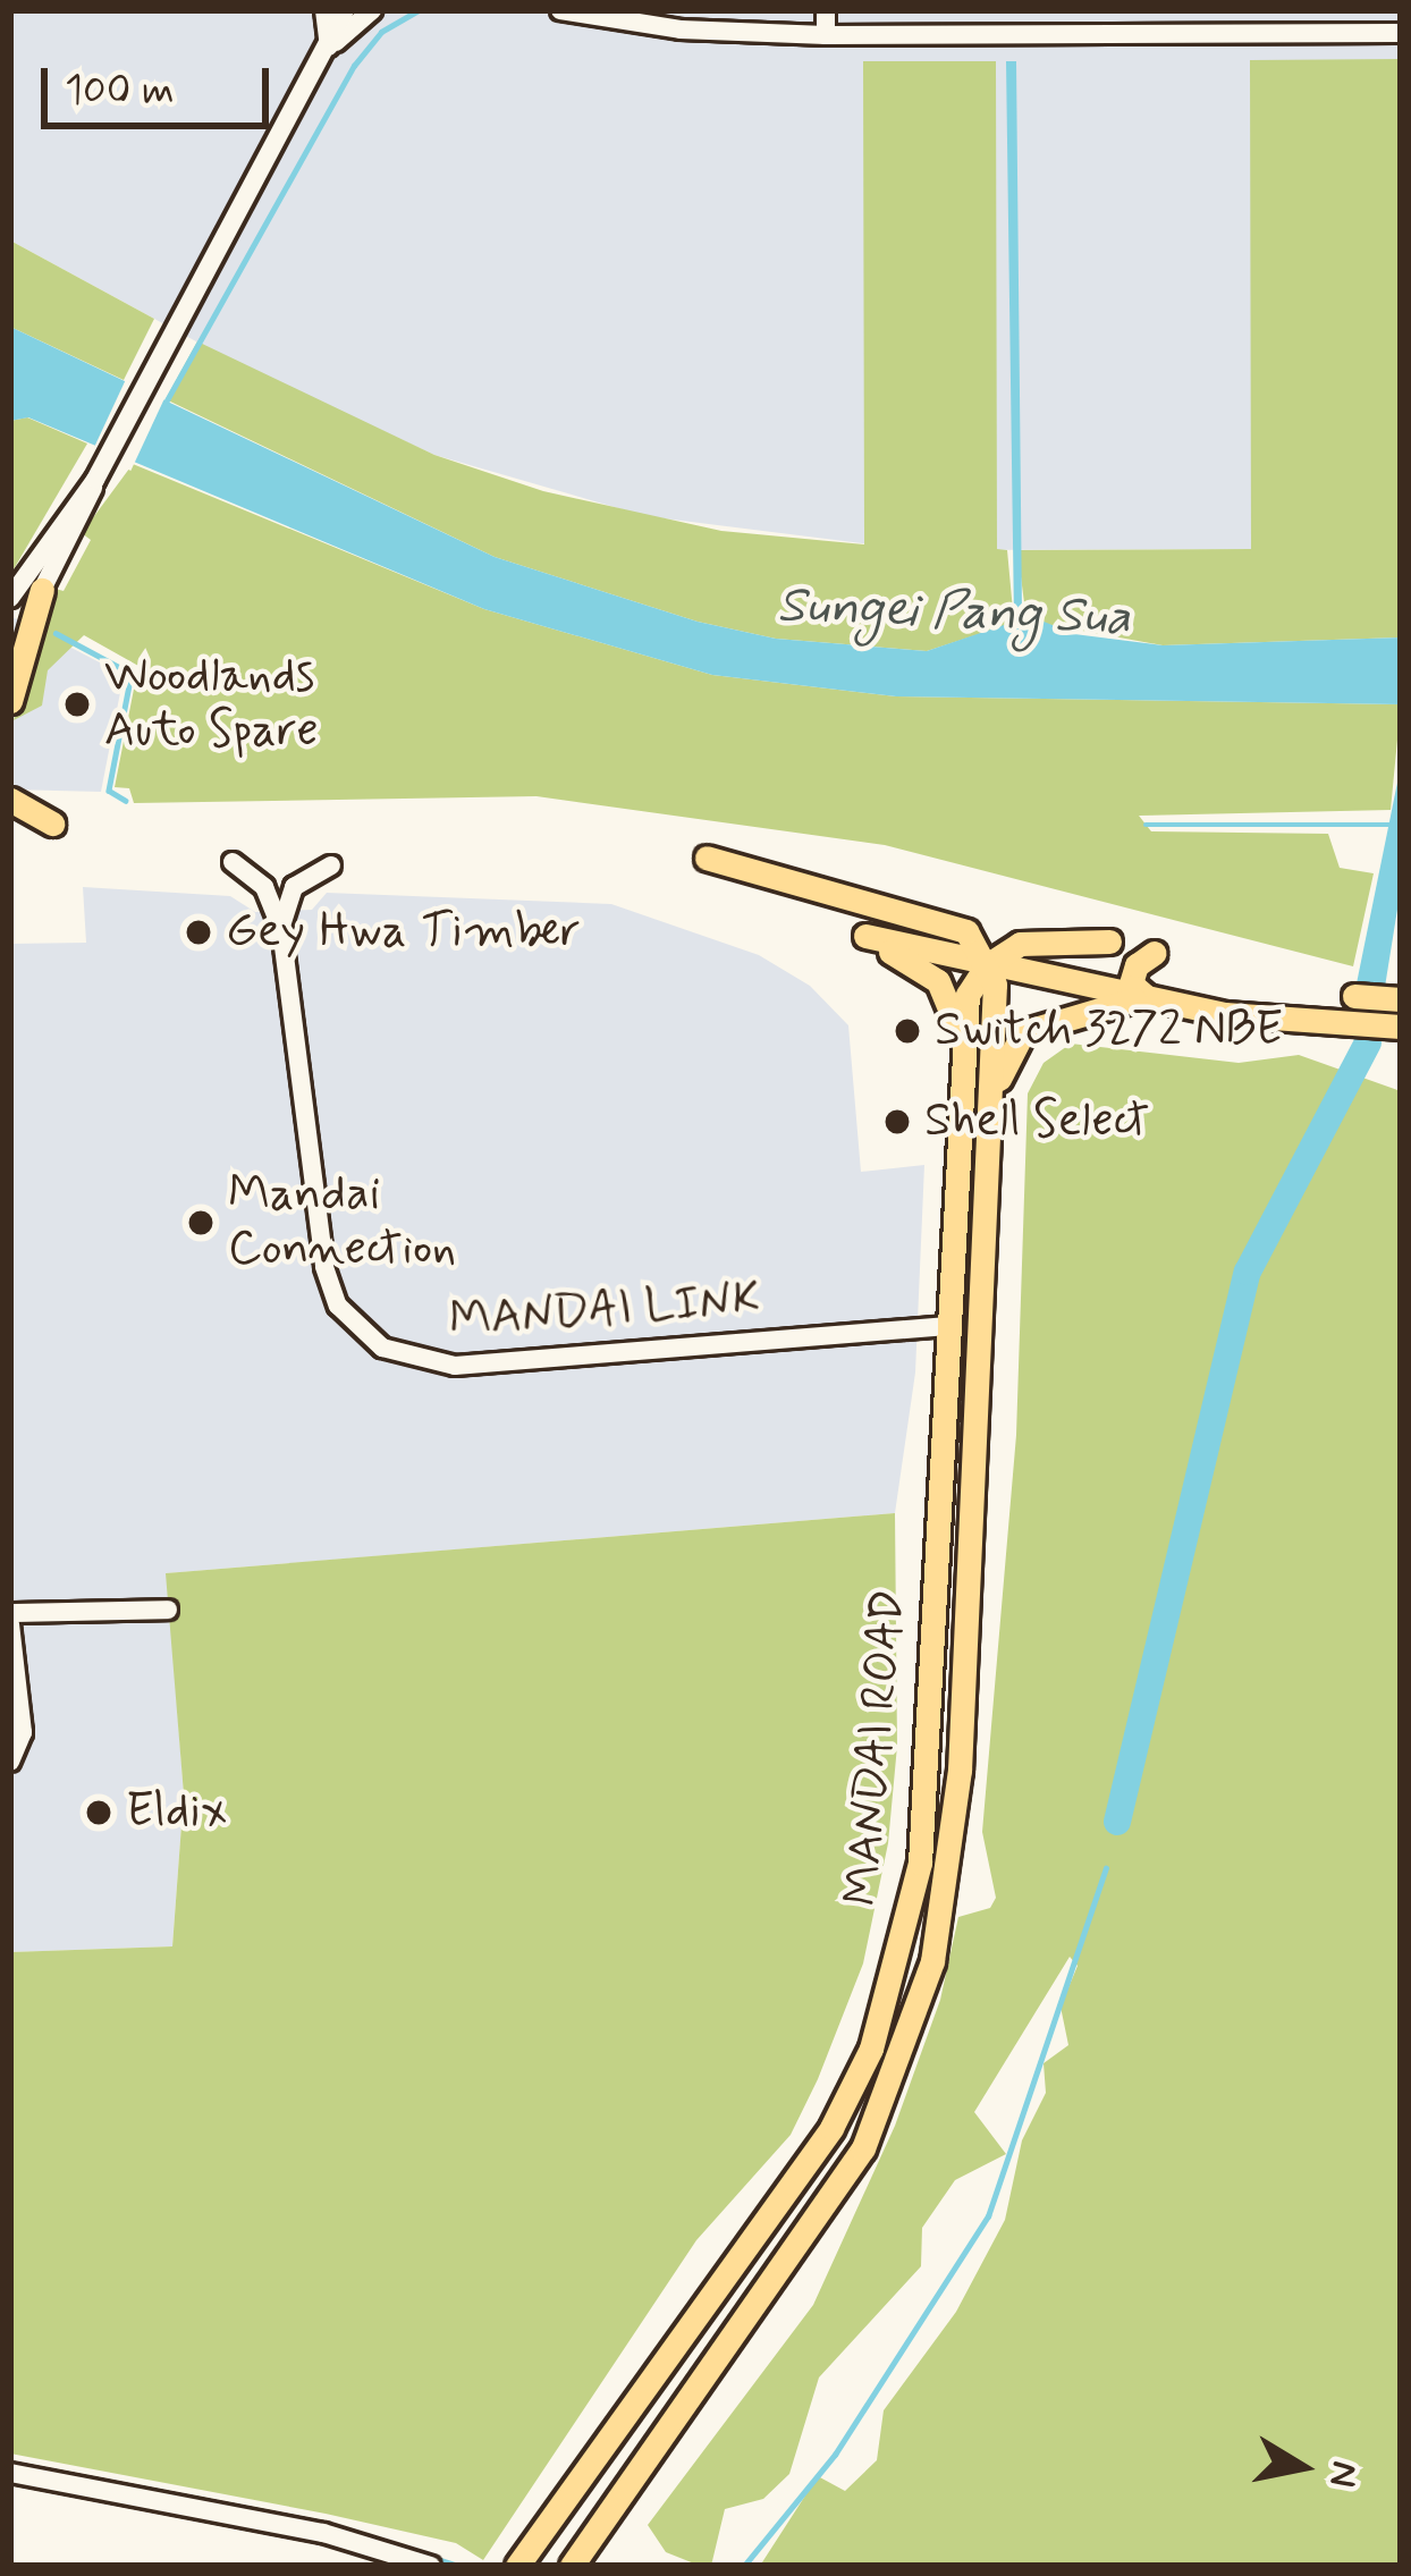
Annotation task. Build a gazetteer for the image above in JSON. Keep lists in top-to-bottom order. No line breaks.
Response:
{"streets":{"main road":["MANDAI ROAD"],"street":["MANDAI LINK"]},"crossings":[["MANDAI LINK","MANDAI ROAD"]],"water":["Sungei Pang Sua"],"places":["Woodlands Auto Spare","Gey Hwa Timber","Switch 3272 NBE","Shell Select","Mandai Connection","Eldix"],"scale_bar":"100 m","north":"right"}
